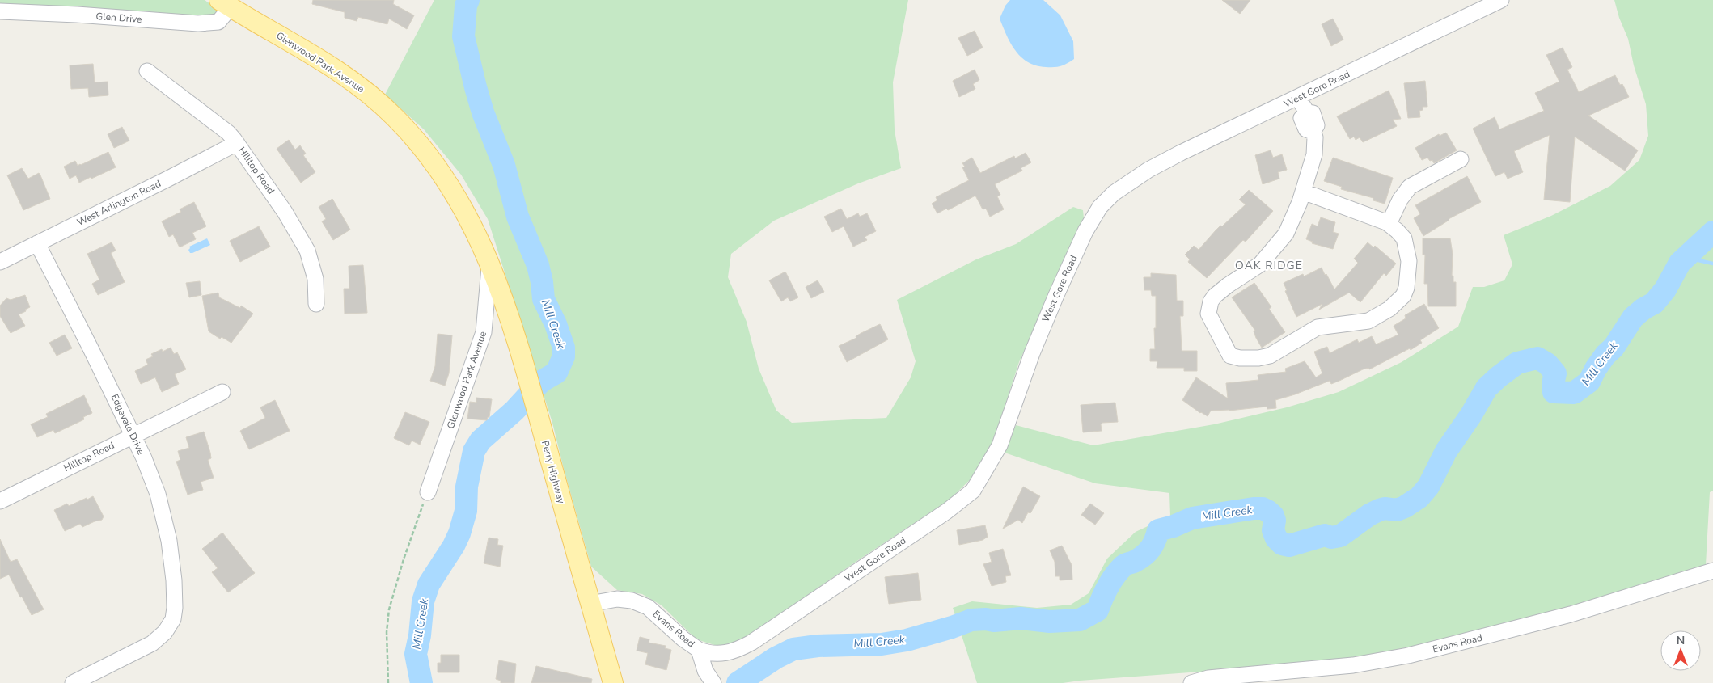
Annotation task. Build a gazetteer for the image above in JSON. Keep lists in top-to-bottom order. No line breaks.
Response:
{"streets":{"main road":["Glenwood Park Avenue","Perry Highway"],"street":["Glen Drive","West Gore Road","Hilltop Road","West Arlington Road","Edgevale Drive","Evans Road"]},"crossings":[["Glen Drive","Glenwood Park Avenue"],["Glenwood Park Avenue","Perry Highway"],["West Gore Road","Evans Road"],["Hilltop Road","West Arlington Road"],["Hilltop Road","Edgevale Drive"],["West Arlington Road","Edgevale Drive"],["Perry Highway","Evans Road"]],"districts":["OAK RIDGE"],"water":["Mill Creek"],"north":"top"}
